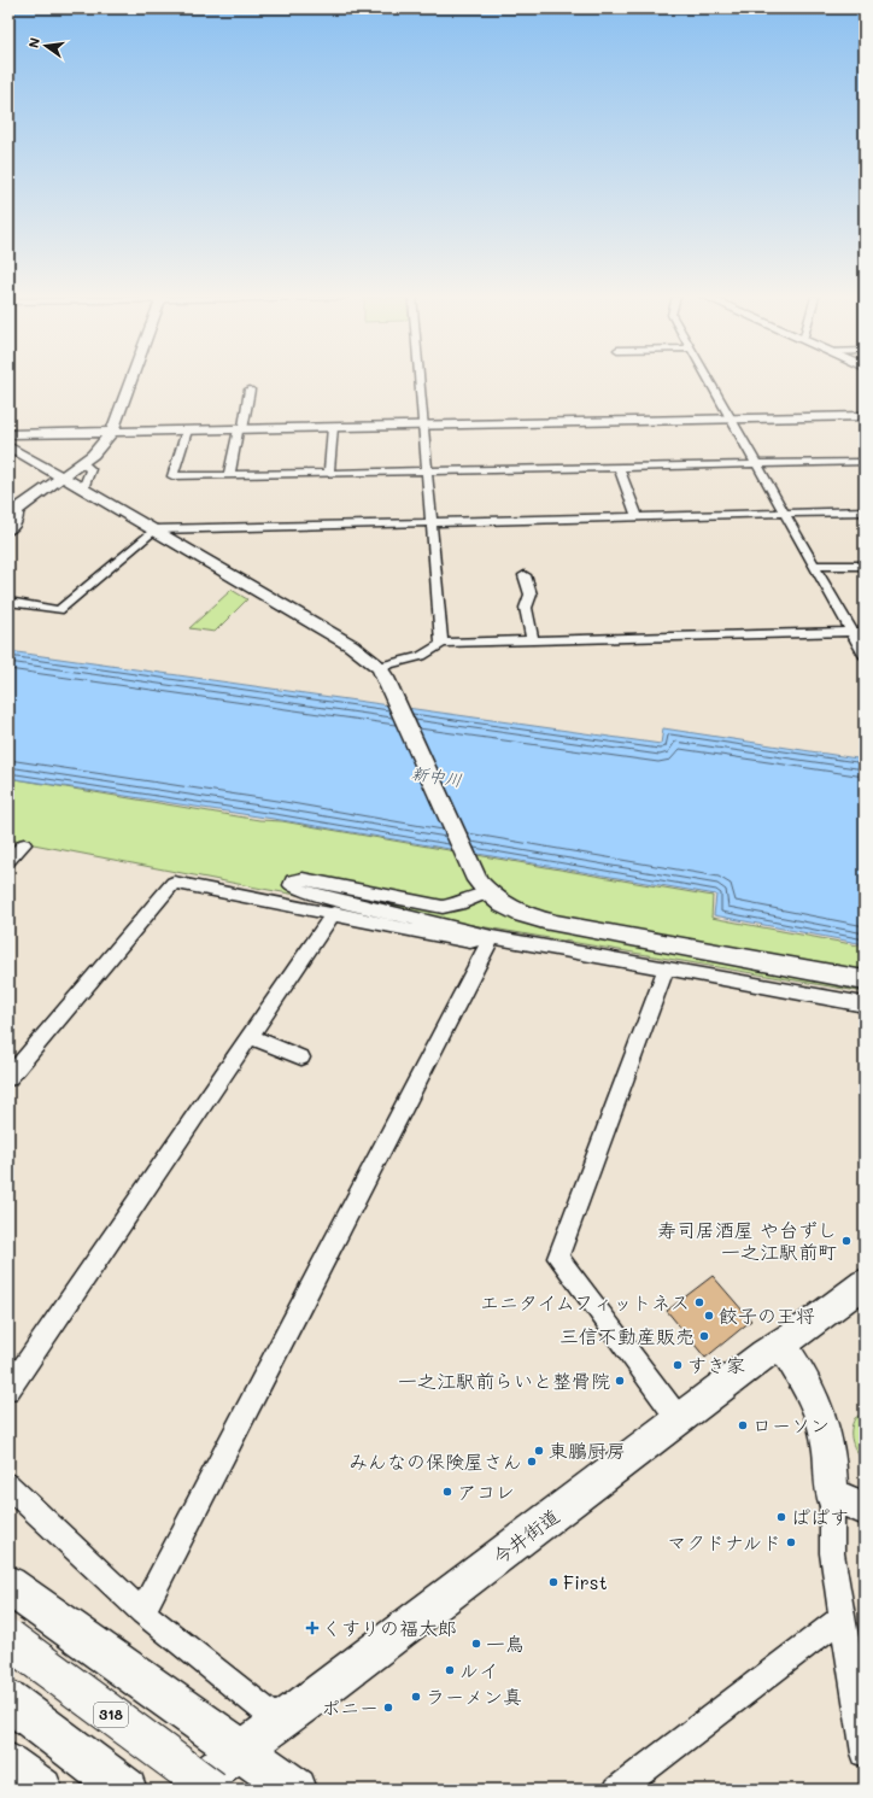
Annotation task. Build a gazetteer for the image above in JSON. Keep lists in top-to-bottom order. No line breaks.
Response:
{"streets":{"main road":["318"],"street":["今井街道"]},"water":["新中川"],"places":{"other":["寿司居酒屋 や台ずし 一之江駅前町","エニタイムフィットネス","餃子の王将","三信不動産販売","すき家","一之江駅前らいと整骨院","ローソン","東鵬厨房","みんなの保険屋さん","アコレ","ぱぱす","マクドナルド","First","一鳥","ルイ","ラーメン真","ポニー"],"health":["くすりの福太郎"]},"north":"left"}
